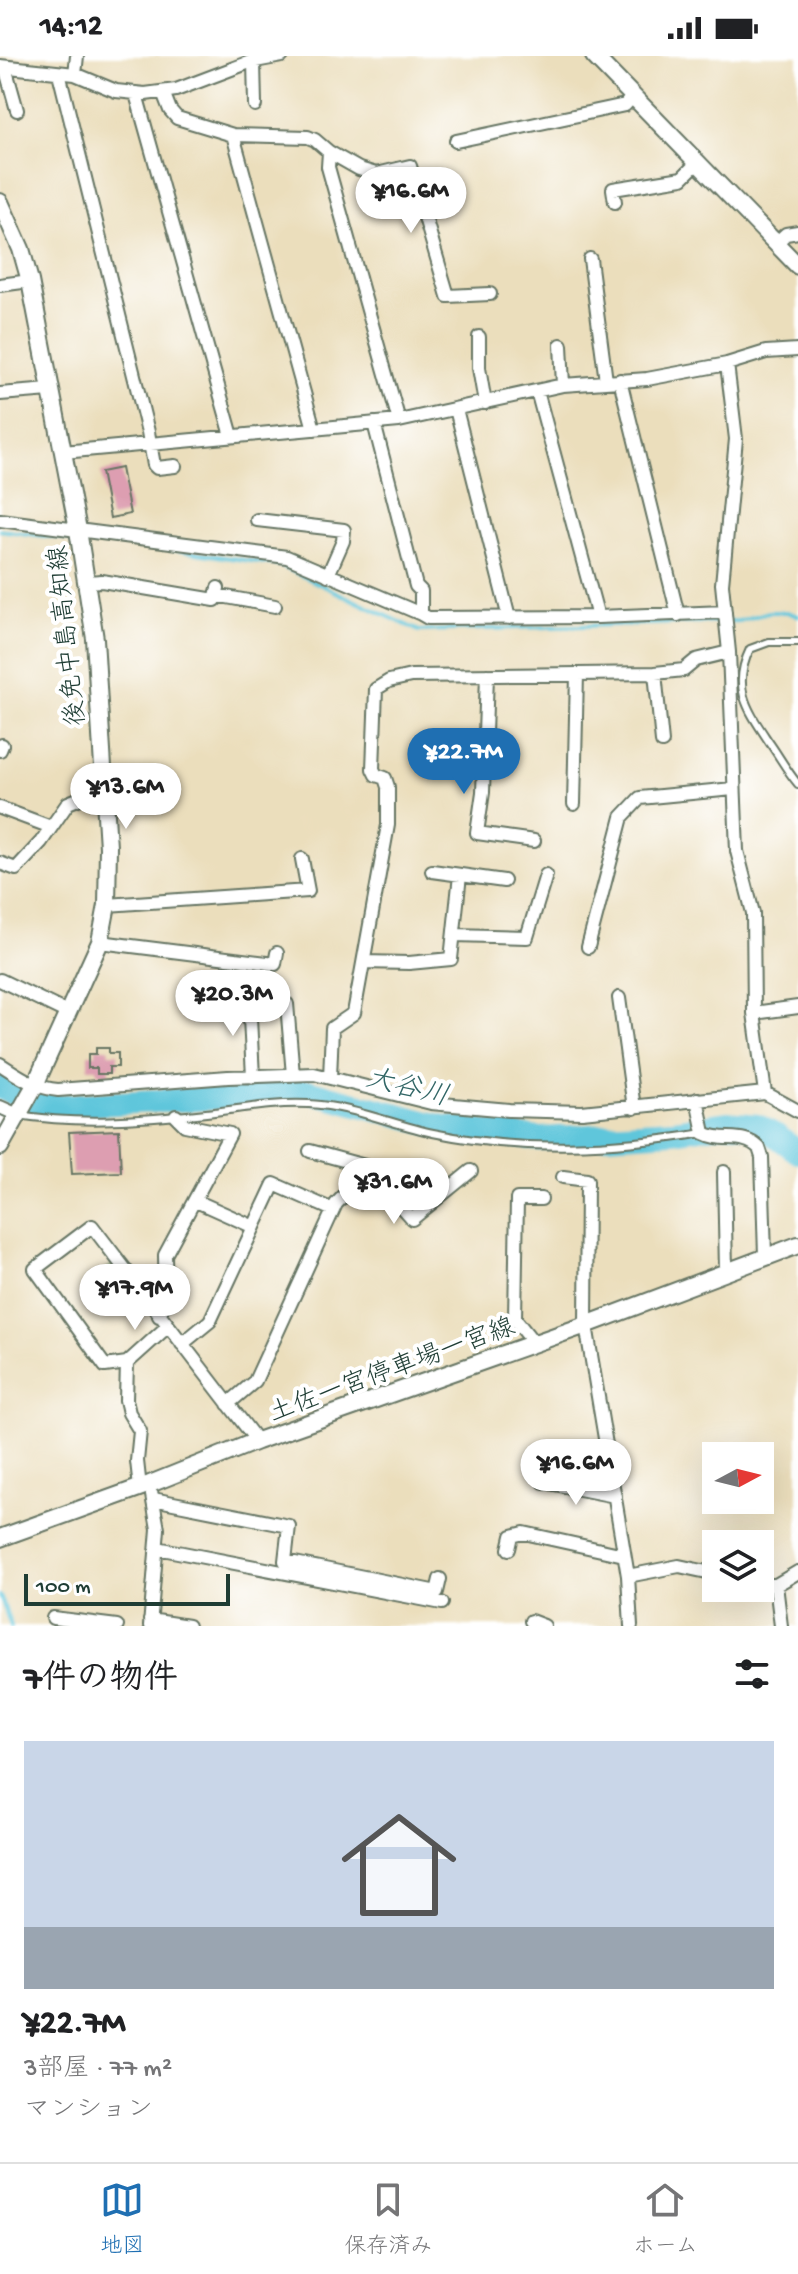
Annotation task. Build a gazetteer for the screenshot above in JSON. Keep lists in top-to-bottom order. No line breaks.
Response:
{"streets":{"main road":["後免中島高知線","土佐一宮停車場一宮線"]},"water":["大谷川"],"scale_bar":"100 m","north":"right","page":{"status":"14:12","price":["¥16.6M","¥22.7M","¥13.6M","¥20.3M","¥31.6M","¥17.9M","¥16.6M"],"scale":"100 m","heading":"7件の物件","list":[{"name":"¥22.7M","note":"3部屋 · 77 m² · マンション"}],"tabs":["地図","保存済み","ホーム"]}}
